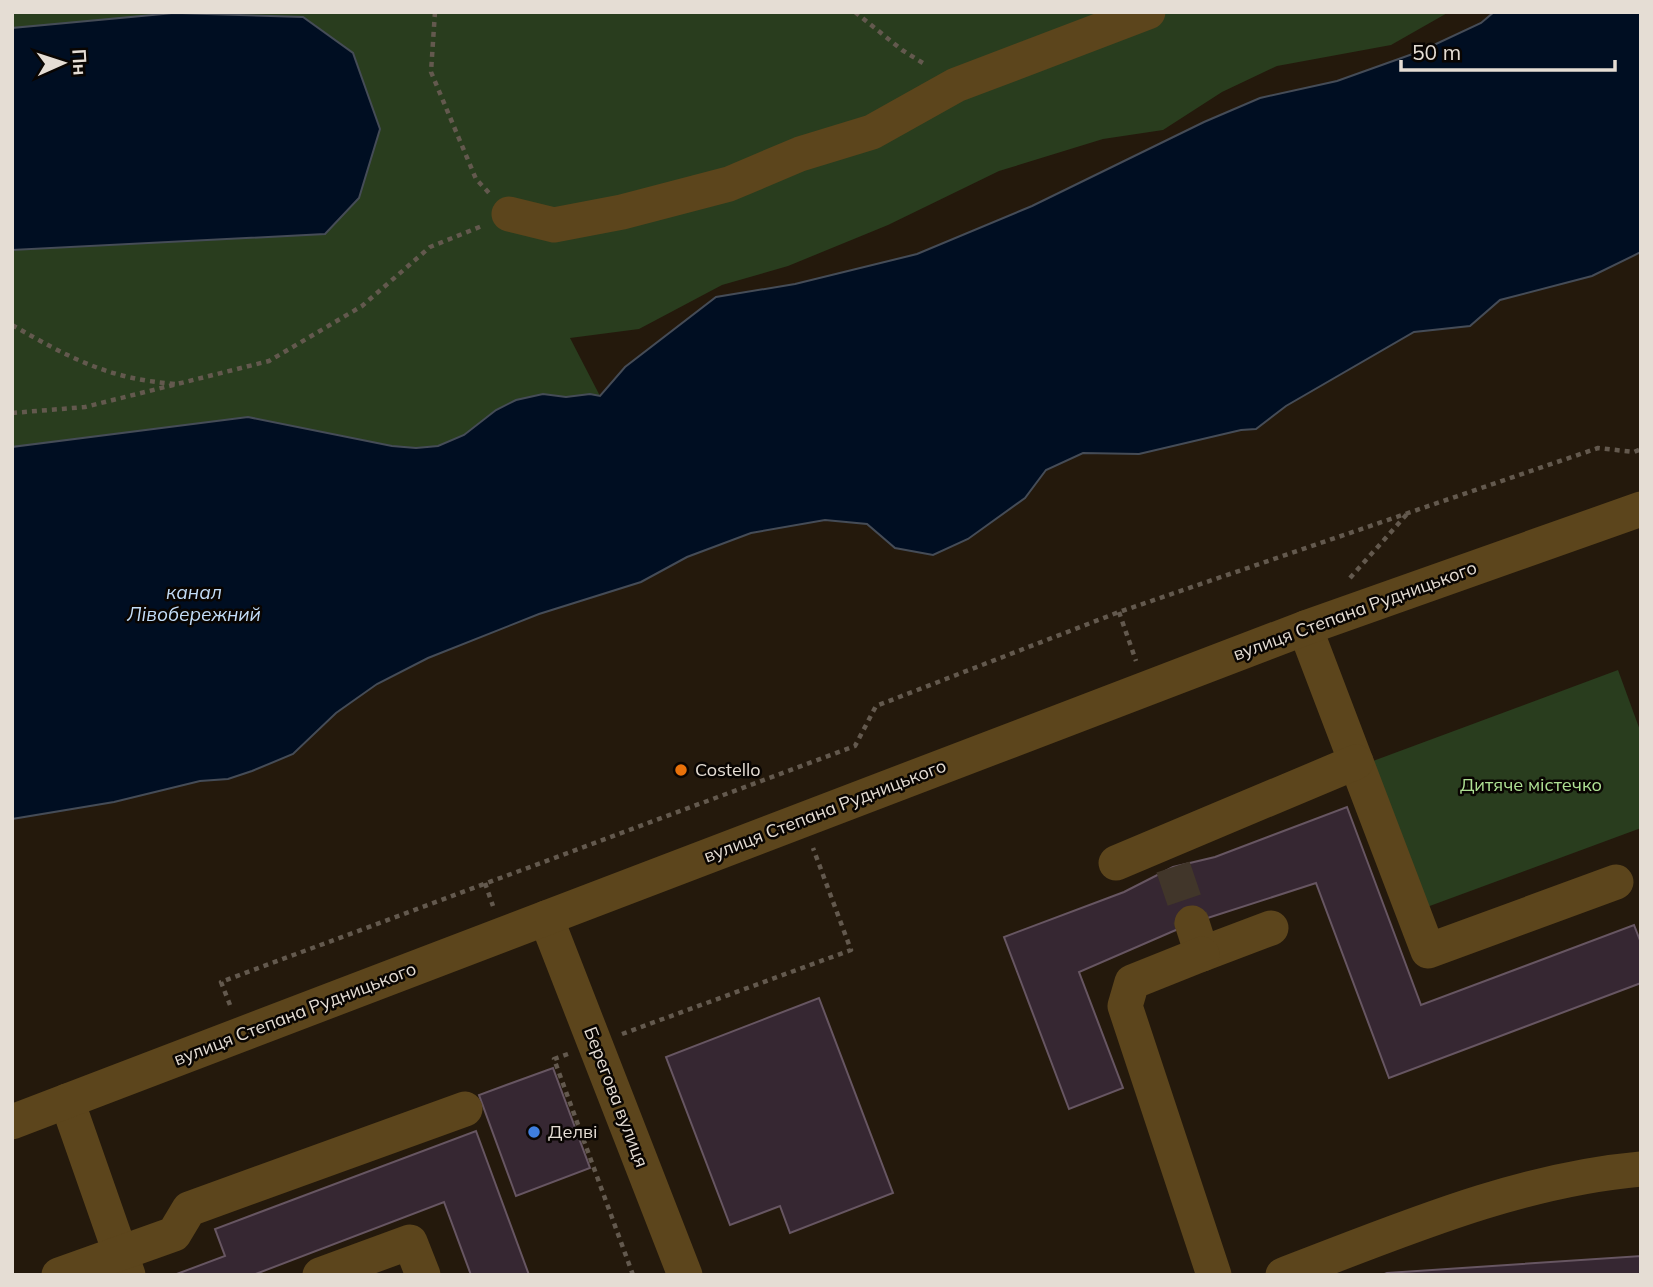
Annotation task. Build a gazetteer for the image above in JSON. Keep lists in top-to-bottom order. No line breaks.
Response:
{"streets":{"street":["вулиця Степана Рудницького","Берегова вулиця"]},"crossings":[["вулиця Степана Рудницького","Берегова вулиця"]],"water":["канал Лівобережний"],"parks":["Дитяче містечко"],"places":["Costello","Делві"],"scale_bar":"50 m","north":"right"}
